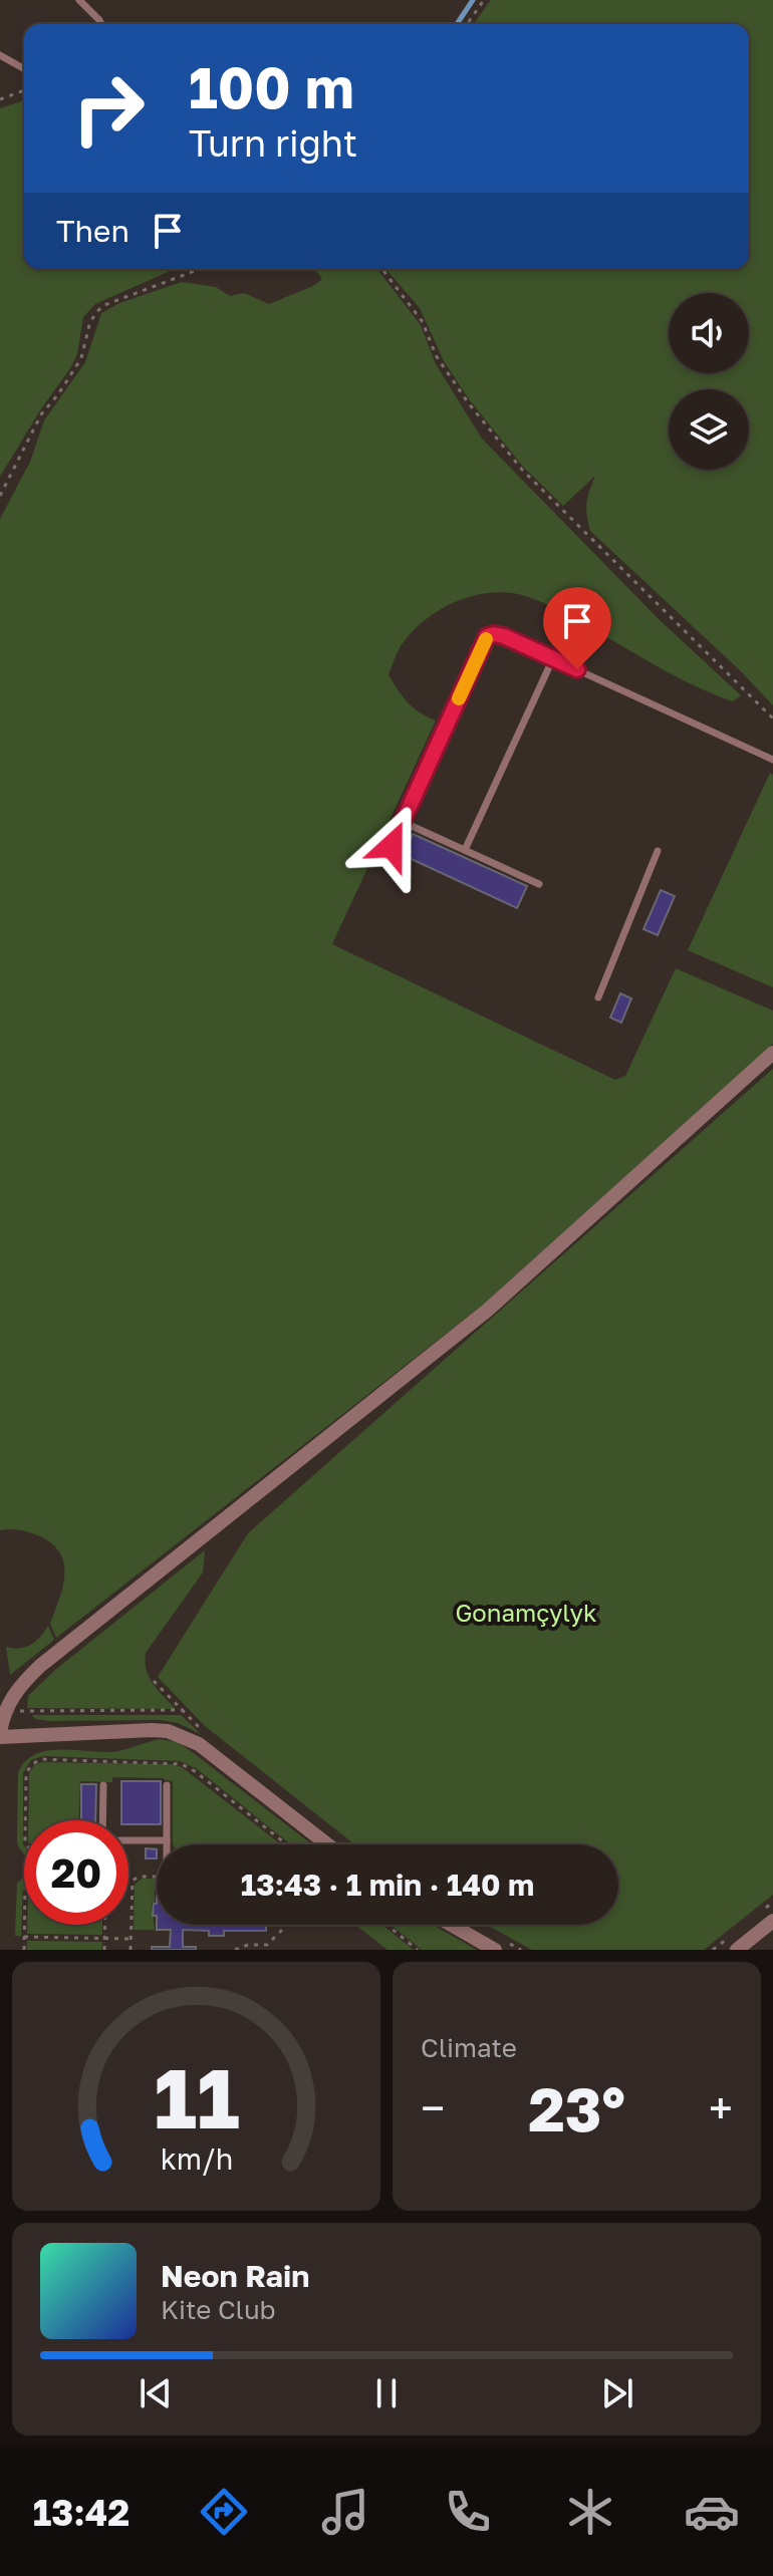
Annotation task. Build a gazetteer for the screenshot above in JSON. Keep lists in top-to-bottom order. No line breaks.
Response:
{"parks":["Gonamçylyk"],"page":{"turn":["100 m","Turn right"],"then":"Then","limit":"20","trip":"13:43 · 1 min · 140 m","tile":"Climate","heat":["−","23°","+"],"song":["Neon Rain","Kite Club"],"tabs":"13:42","gauge":["11","km/h"]}}
